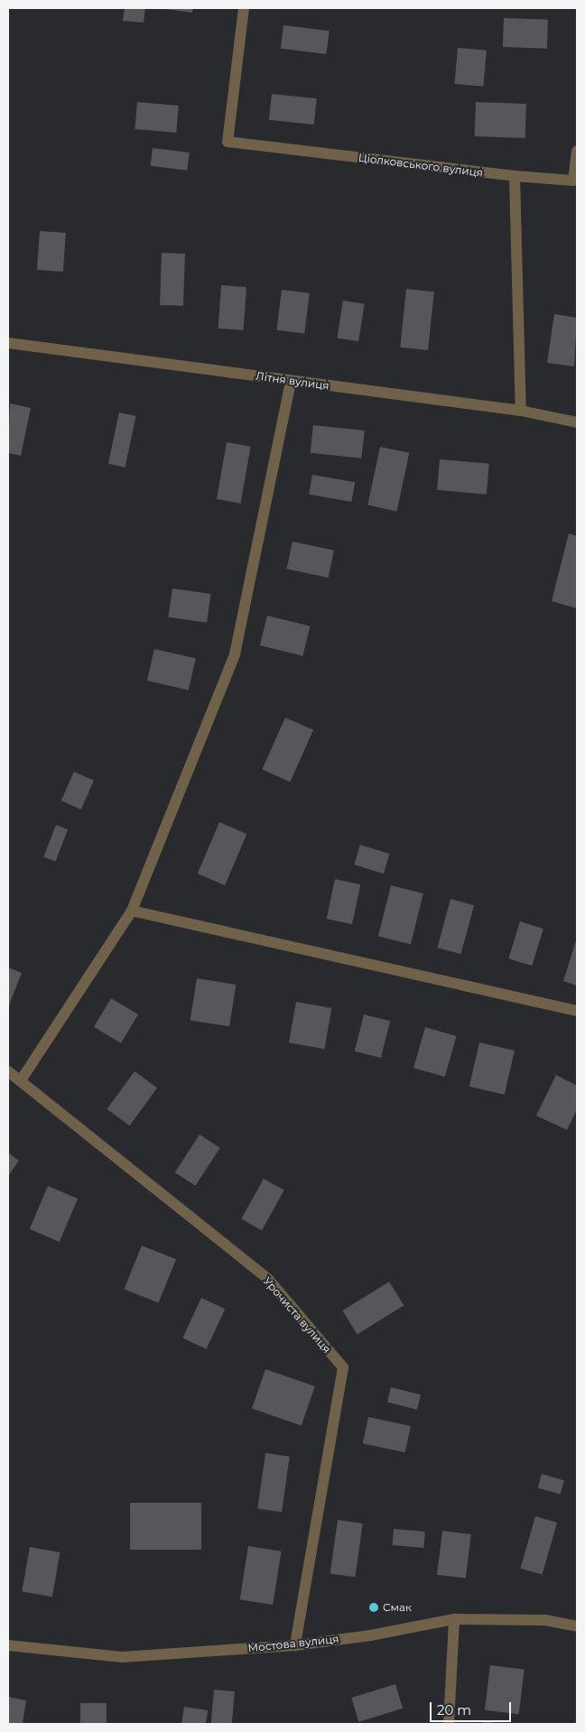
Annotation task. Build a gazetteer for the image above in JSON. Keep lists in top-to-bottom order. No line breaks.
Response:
{"streets":{"street":["Ціолковського вулиця","Літня вулиця","Урочиста вулиця","Мостова вулиця"]},"crossings":[["Урочиста вулиця","Мостова вулиця"]],"places":["Смак"],"scale_bar":"20 m"}
